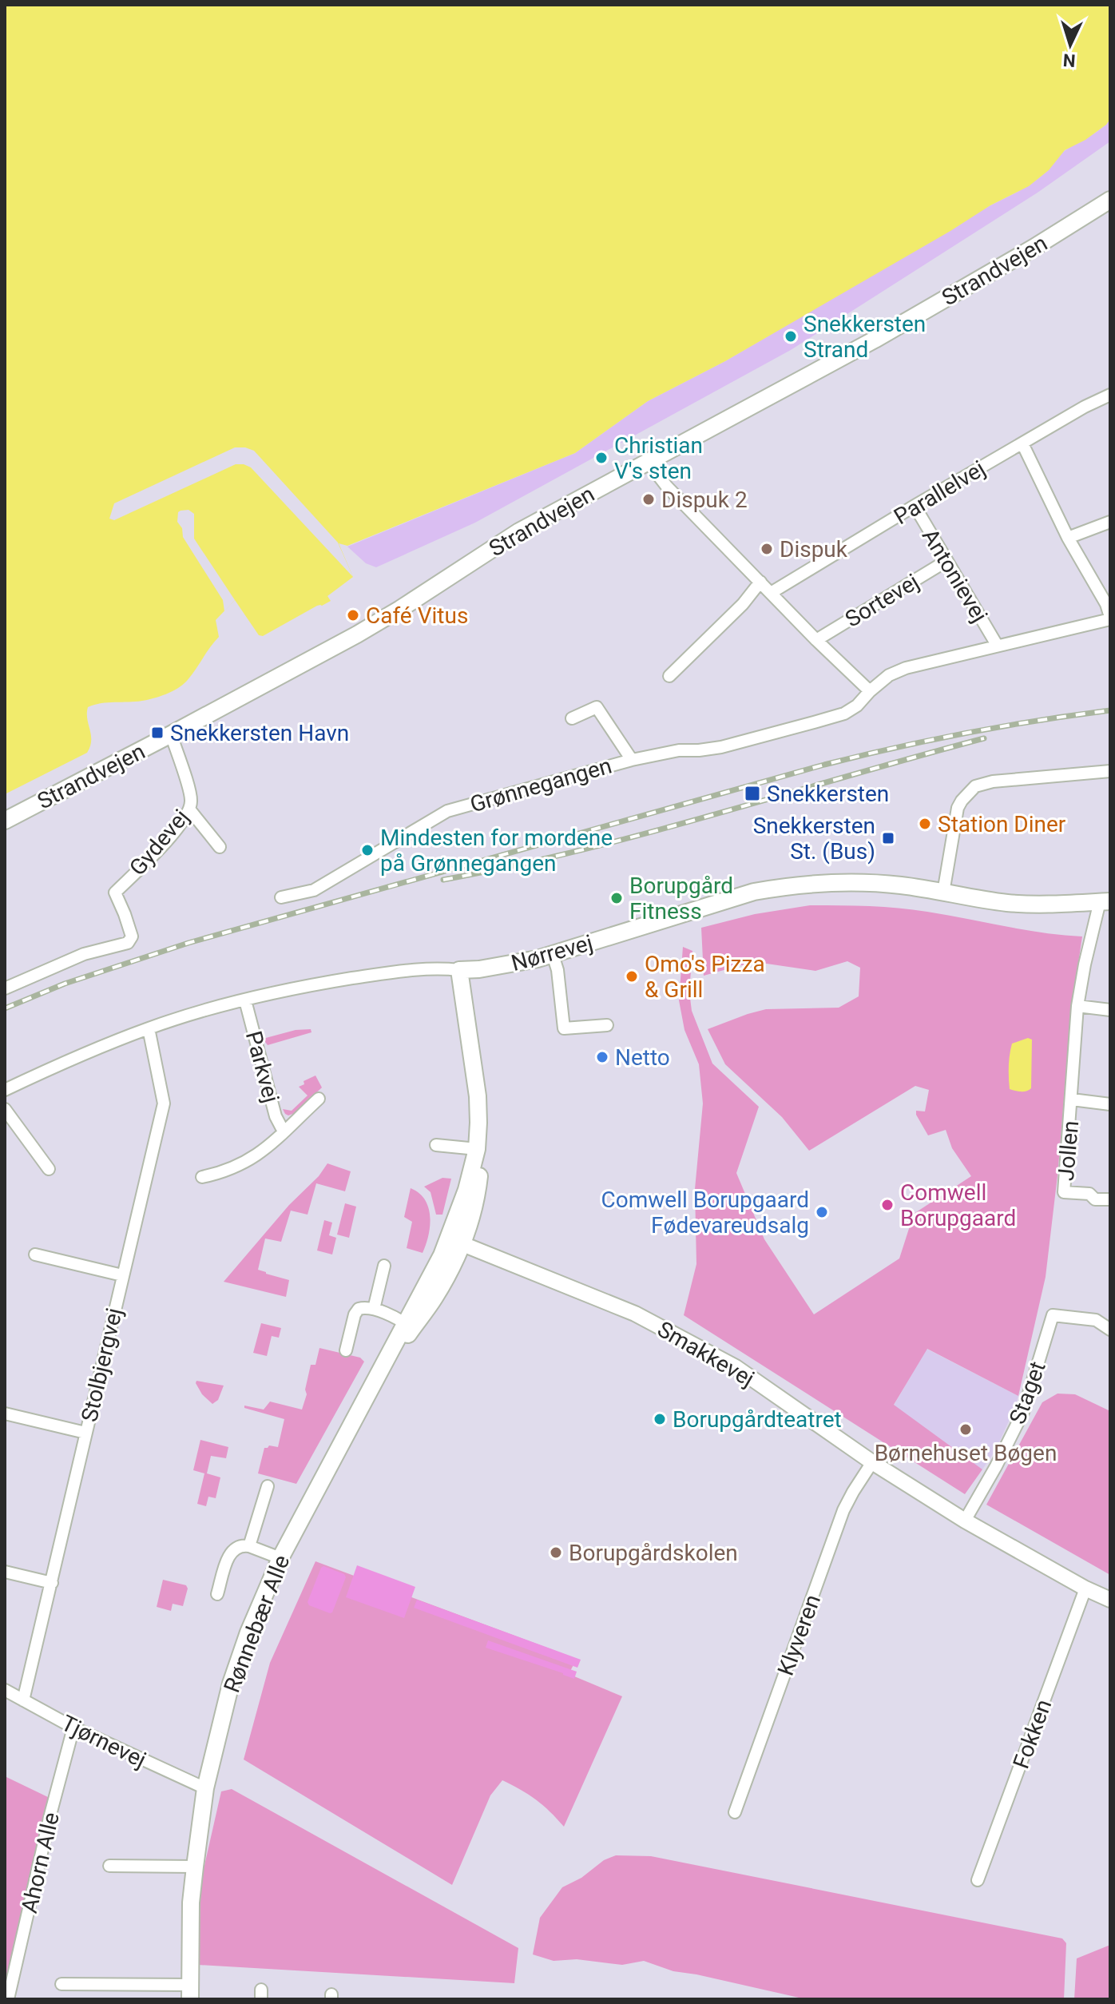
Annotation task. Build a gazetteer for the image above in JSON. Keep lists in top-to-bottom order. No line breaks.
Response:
{"streets":{"main road":["Strandvejen","Nørrevej","Rønnebær Alle"],"street":["Parallelvej","Antonievej","Sortevej","Grønnegangen","Gydevej","Parkvej","Jollen","Smakkevej","Stolbjergvej","Staget","Klyveren","Fokken","Tjørnevej","Ahorn Alle"]},"crossings":[["Strandvejen","Gydevej"],["Parallelvej","Antonievej"],["Antonievej","Sortevej"],["Antonievej","Grønnegangen"],["Nørrevej","Parkvej"],["Nørrevej","Jollen"],["Nørrevej","Stolbjergvej"],["Nørrevej","Rønnebær Alle"],["Smakkevej","Staget"],["Smakkevej","Rønnebær Alle"],["Smakkevej","Klyveren"],["Smakkevej","Fokken"],["Stolbjergvej","Tjørnevej"],["Rønnebær Alle","Tjørnevej"],["Tjørnevej","Ahorn Alle"]],"places":{"other":["Snekkersten Strand","Christian V's sten","Dispuk 2","Dispuk","Café Vitus","Station Diner","Mindesten for mordene på Grønnegangen","Borupgård Fitness","Omo's Pizza & Grill","Netto","Comwell Borupgaard","Comwell Borupgaard Fødevareudsalg","Borupgårdteatret","Børnehuset Bøgen","Borupgårdskolen"],"transit":["Snekkersten Havn","Snekkersten","Snekkersten St. (Bus)"]},"north":"bottom"}
